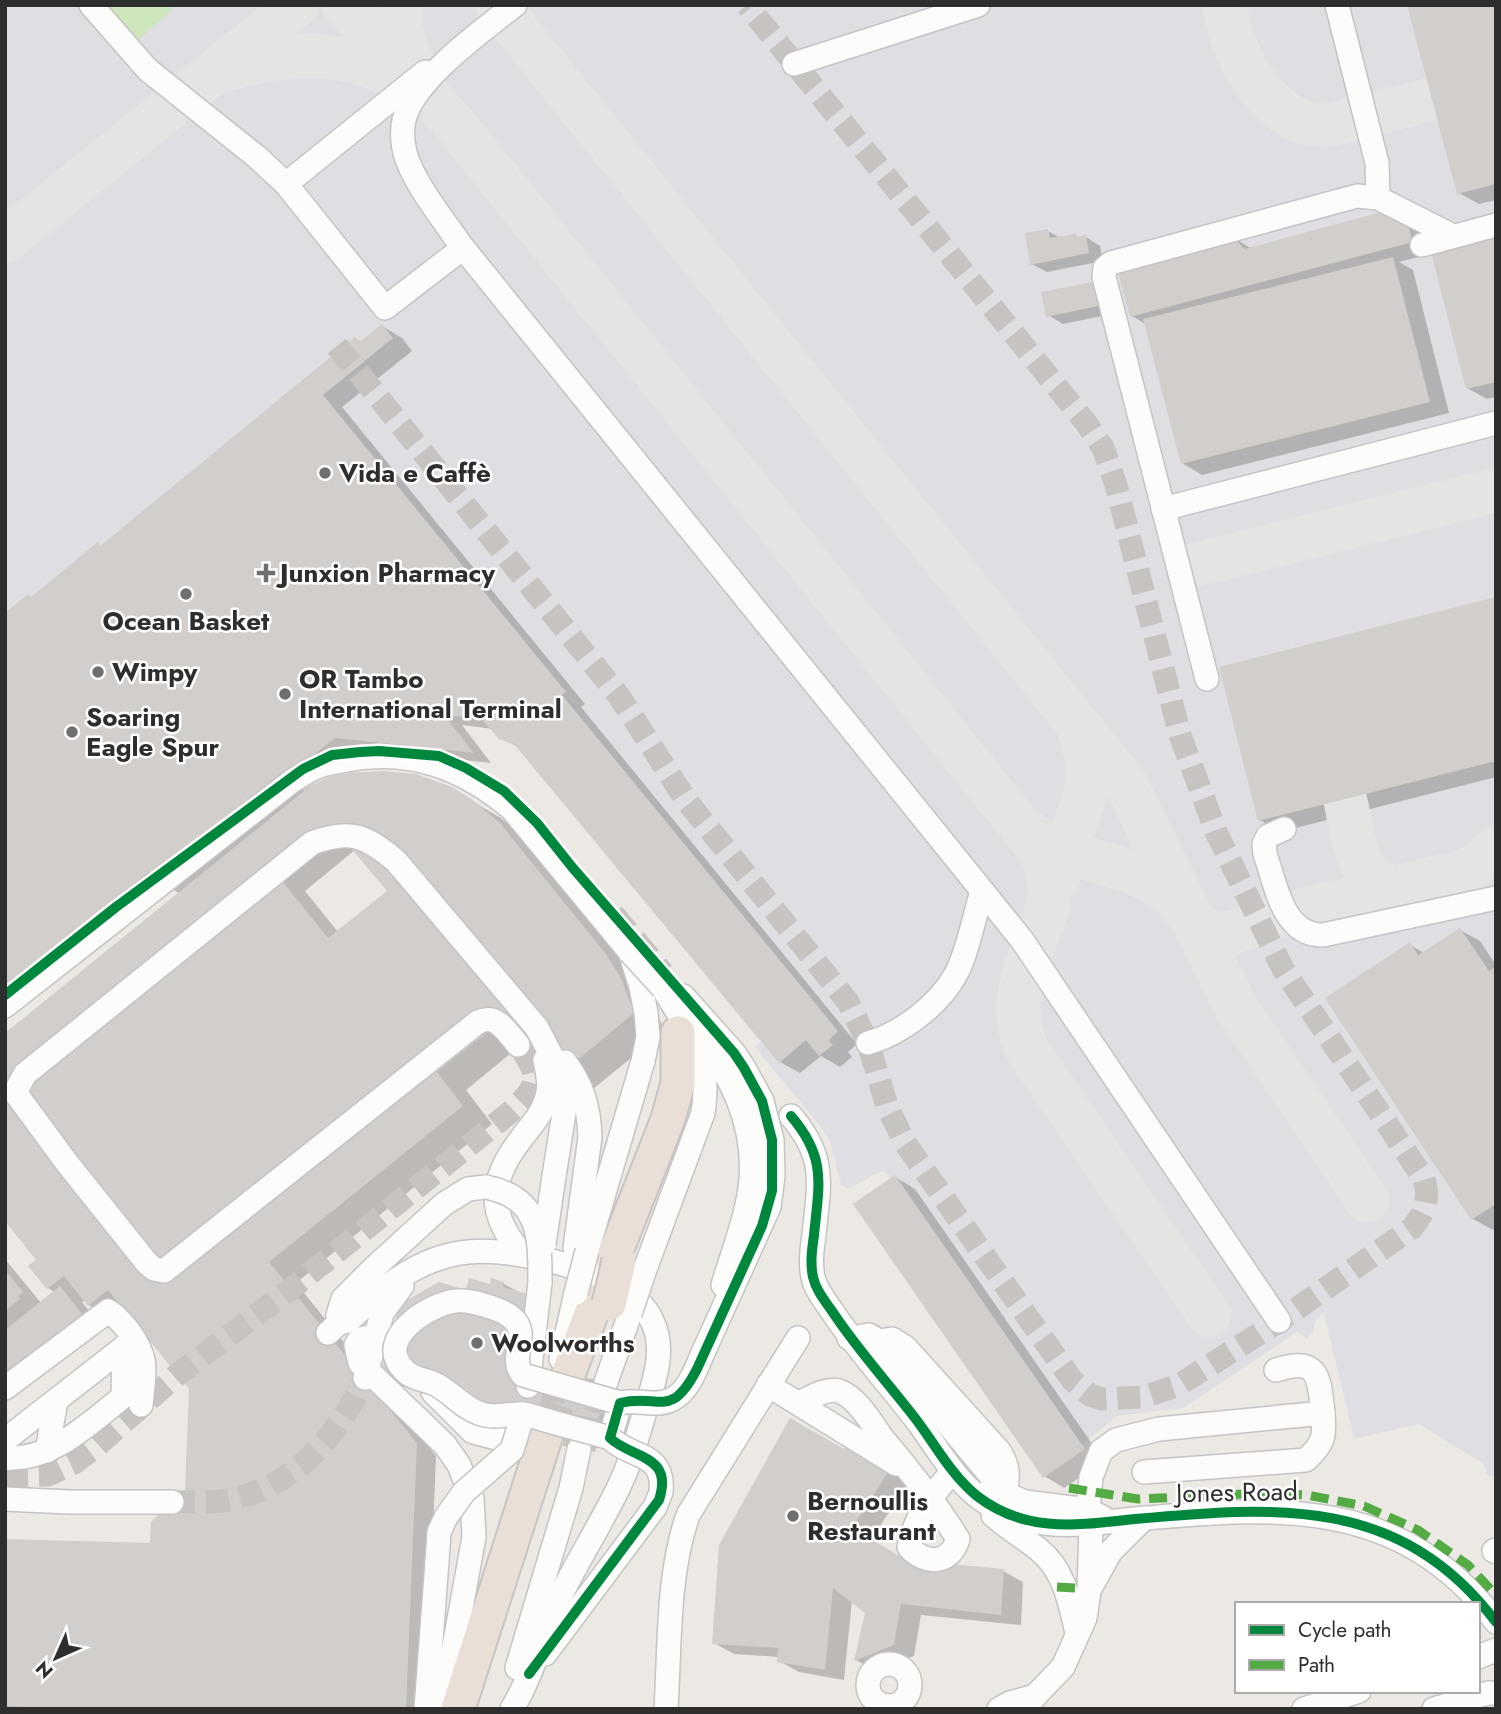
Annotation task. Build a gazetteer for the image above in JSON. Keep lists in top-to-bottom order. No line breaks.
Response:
{"streets":{"street":["Jones Road"]},"places":{"other":["Vida e Caffè","Ocean Basket","Wimpy","OR Tambo International Terminal","Soaring Eagle Spur","Woolworths","Bernoullis Restaurant"],"health":["Junxion Pharmacy"]},"legend":["Cycle path","Path"],"north":"bottom left"}
